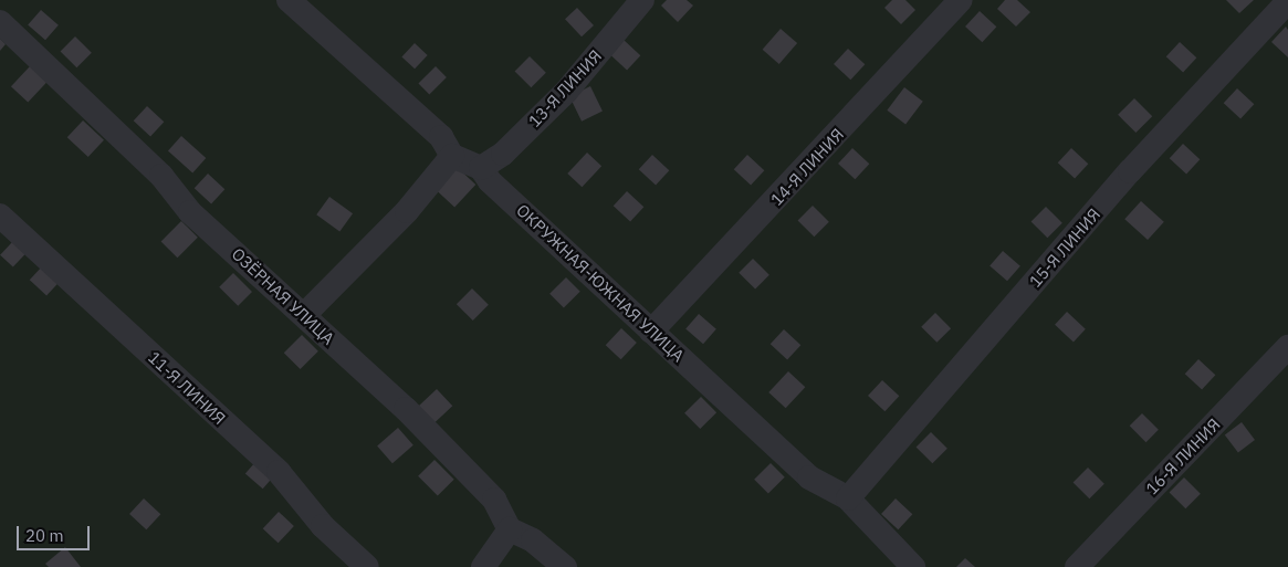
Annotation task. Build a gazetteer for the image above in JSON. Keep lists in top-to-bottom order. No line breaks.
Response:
{"streets":{"street":["13-Я ЛИНИЯ","14-Я ЛИНИЯ","15-Я ЛИНИЯ","ОКРУЖНАЯ-ЮЖНАЯ УЛИЦА","ОЗЁРНАЯ УЛИЦА","11-Я ЛИНИЯ","16-Я ЛИНИЯ"]},"crossings":[["13-Я ЛИНИЯ","ОКРУЖНАЯ-ЮЖНАЯ УЛИЦА"],["14-Я ЛИНИЯ","ОКРУЖНАЯ-ЮЖНАЯ УЛИЦА"],["15-Я ЛИНИЯ","ОКРУЖНАЯ-ЮЖНАЯ УЛИЦА"]],"scale_bar":"20 m"}
